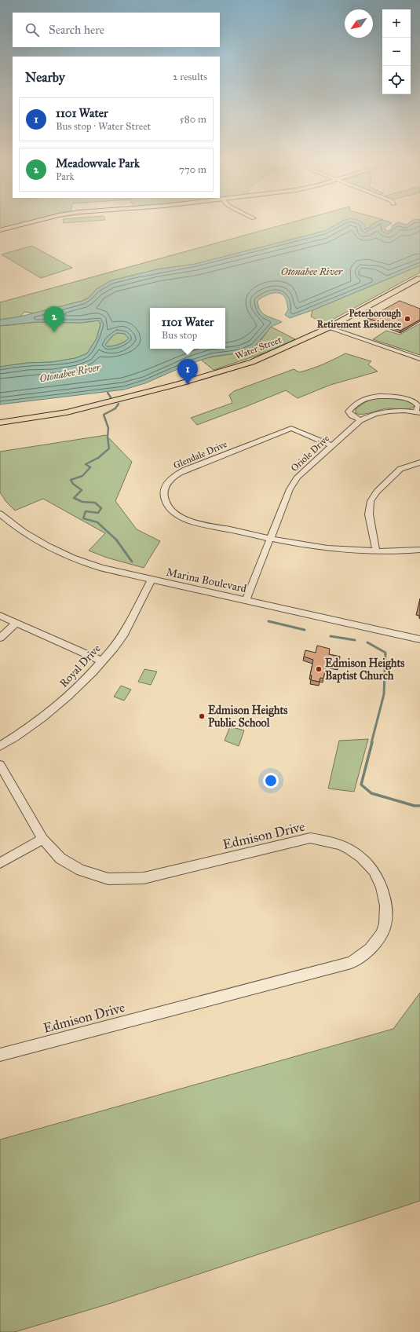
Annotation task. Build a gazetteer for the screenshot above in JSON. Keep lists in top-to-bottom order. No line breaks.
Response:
{"streets":{"main road":["Water Street"],"street":["Oriole Drive","Glendale Drive","Marina Boulevard","Royal Drive","Edmison Drive"]},"crossings":[["Oriole Drive","Glendale Drive"],["Oriole Drive","Marina Boulevard"],["Marina Boulevard","Royal Drive"]],"water":["Otonabee River"],"places":["Peterborough Retirement Residence","Edmison Heights Baptist Church","Edmison Heights Public School"],"north":"bottom left","page":{"map_buttons":["+","−"],"search":"Search here","heading":["Nearby","2 results"],"list":[{"mark":"1","name":"1101 Water","note":"Bus stop · Water Street","value":"580 m"},{"mark":"2","name":"Meadowvale Park","note":"Park","value":"770 m"}],"pins":["2","1"],"popup":["1101 Water","Bus stop"]}}
